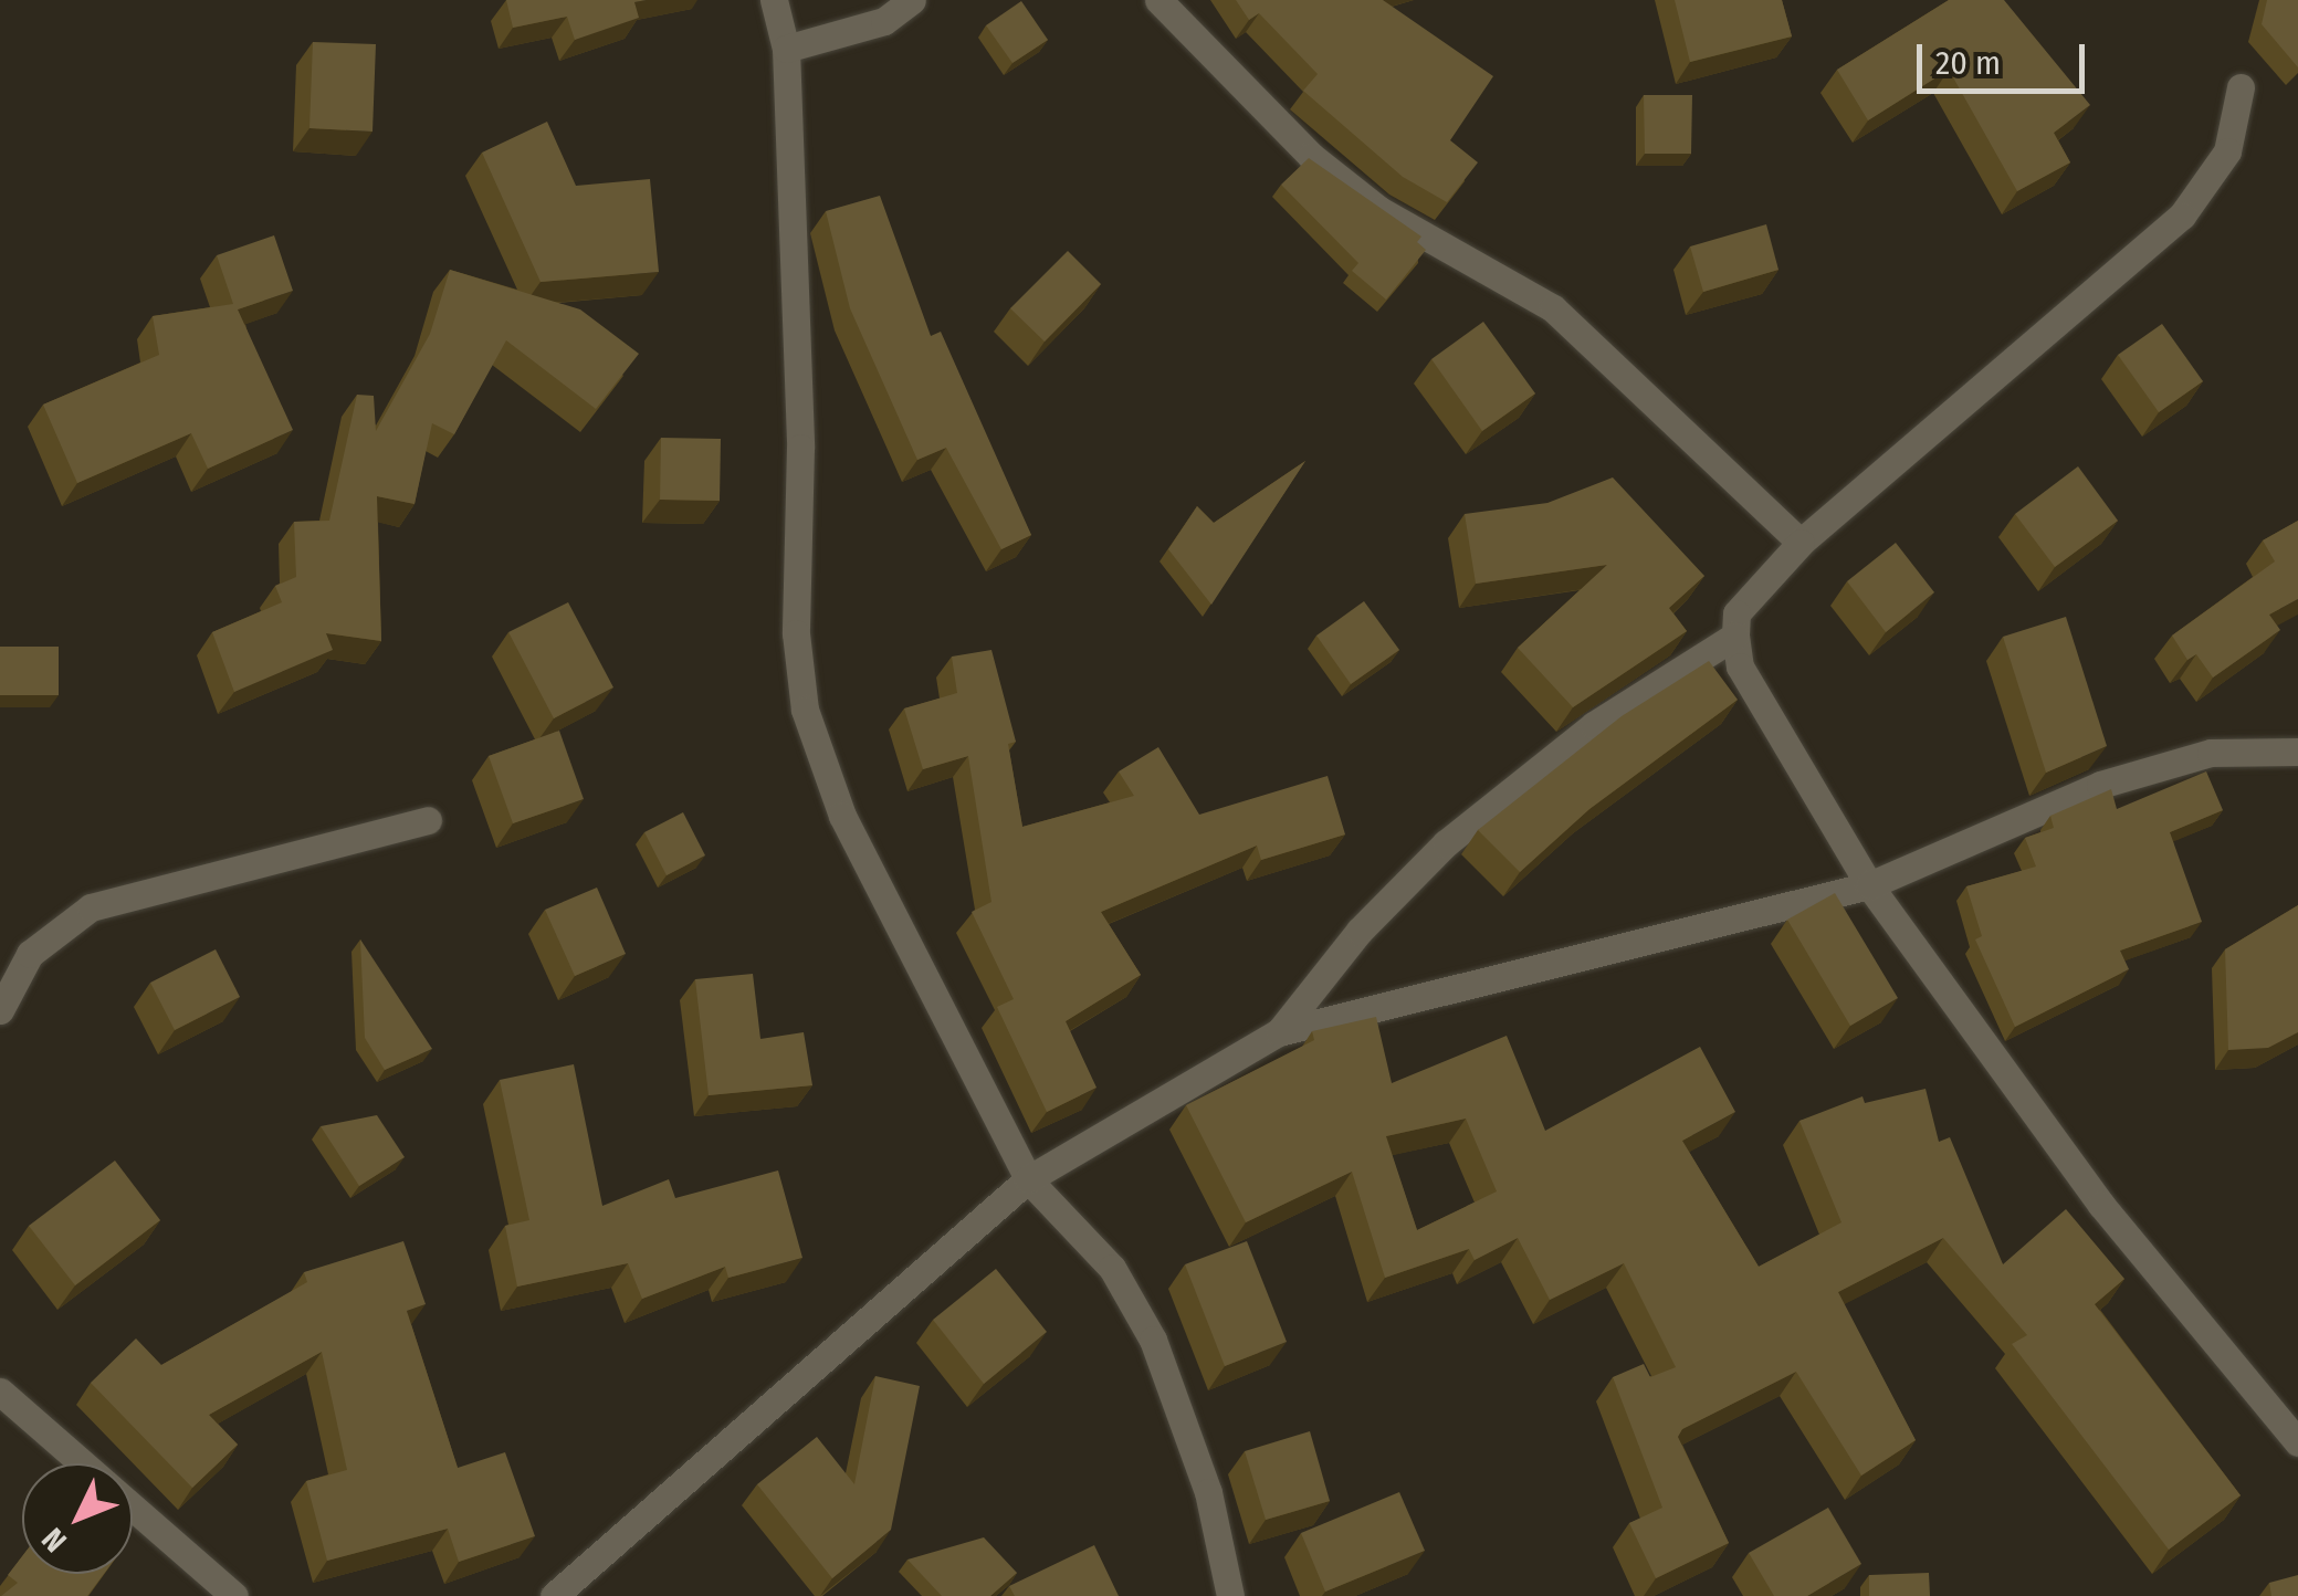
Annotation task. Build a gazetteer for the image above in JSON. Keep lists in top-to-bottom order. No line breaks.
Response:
{"scale_bar":"20 m","north":"bottom left"}
